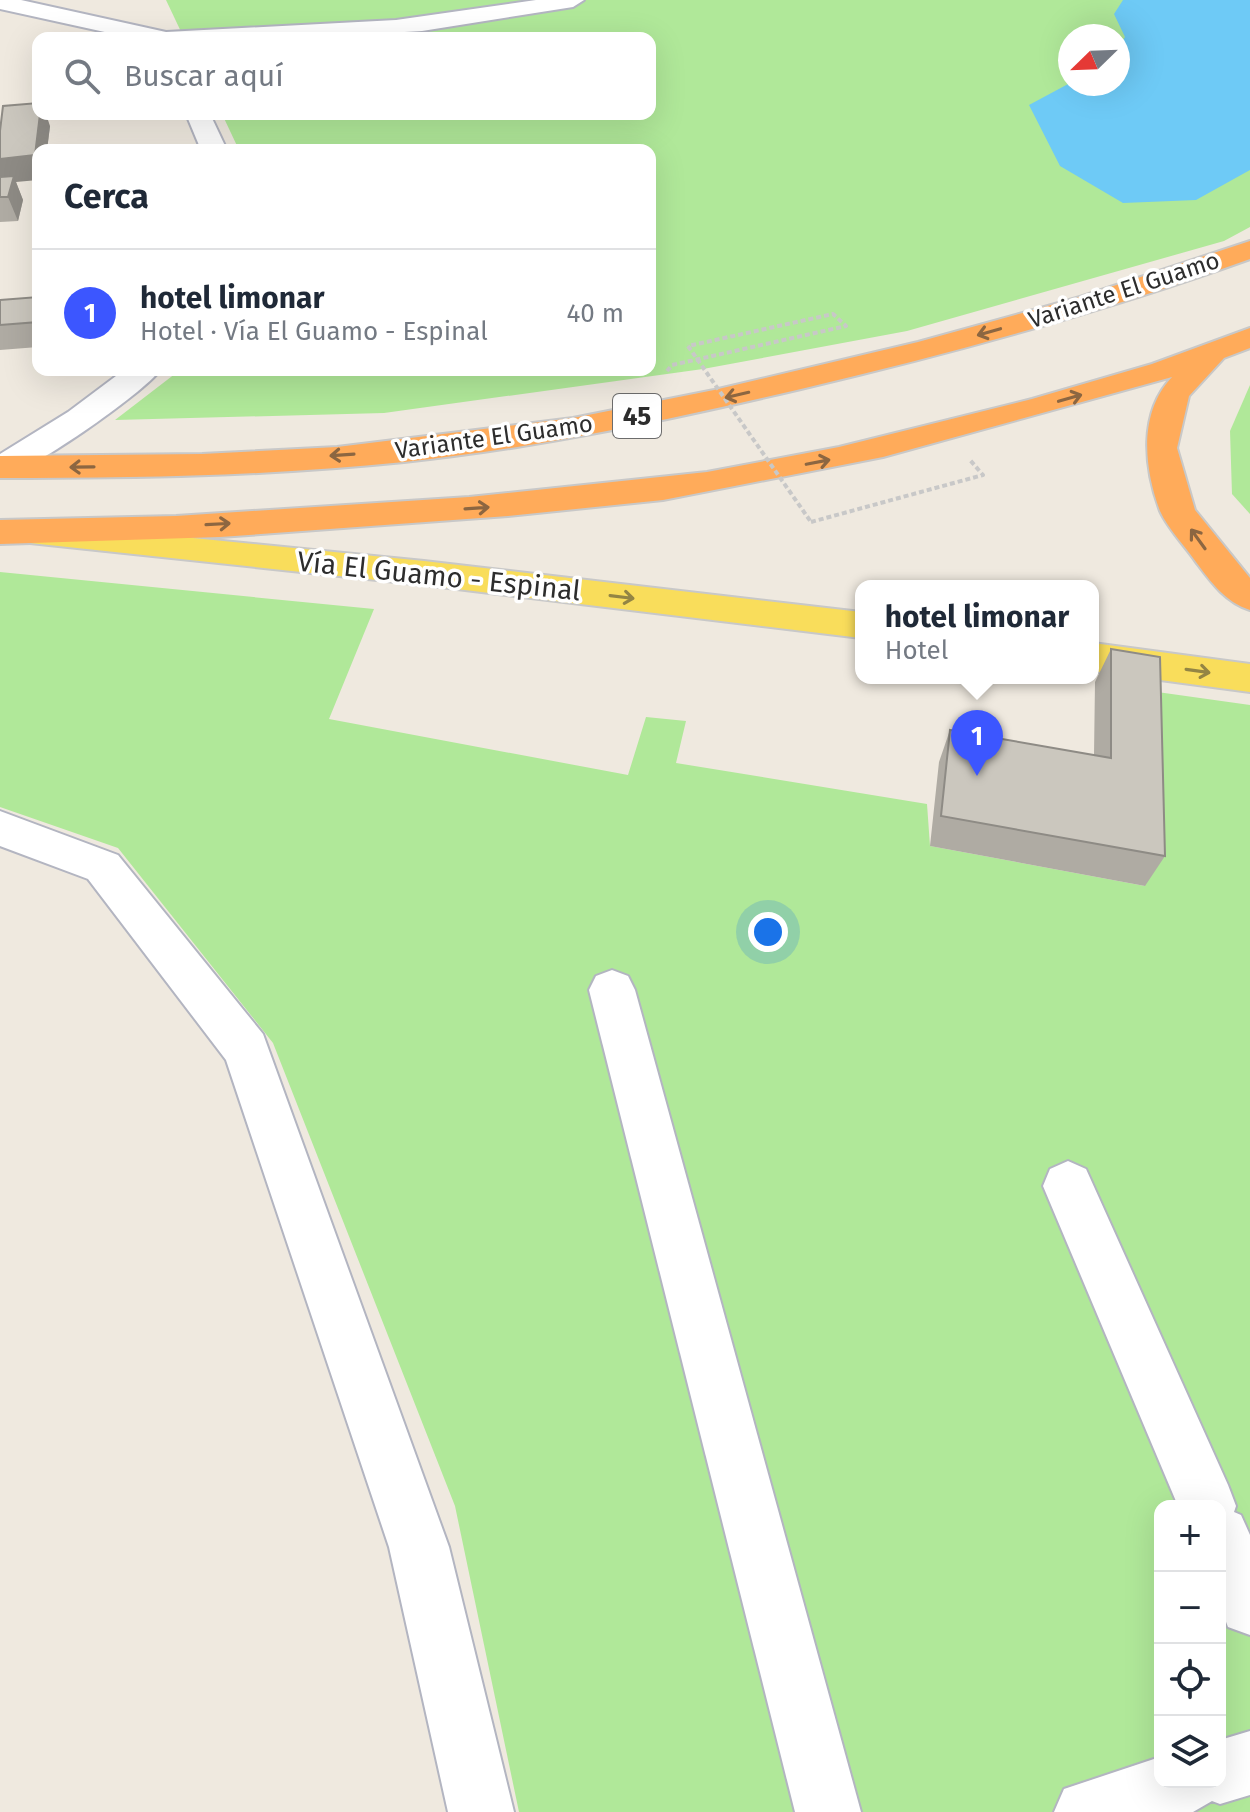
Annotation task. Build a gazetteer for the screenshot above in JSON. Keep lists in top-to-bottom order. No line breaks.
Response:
{"streets":{"highway":["Variante El Guamo","45"],"main road":["Vía El Guamo - Espinal"]},"one_way":["Vía El Guamo - Espinal"],"north":"bottom left","page":{"search":"Buscar aquí","heading":"Cerca","list":[{"mark":"1","name":"hotel limonar","note":"Hotel · Vía El Guamo - Espinal","value":"40 m"}],"popup":["hotel limonar","Hotel"],"pins":"1","map_buttons":["+","−"]}}
